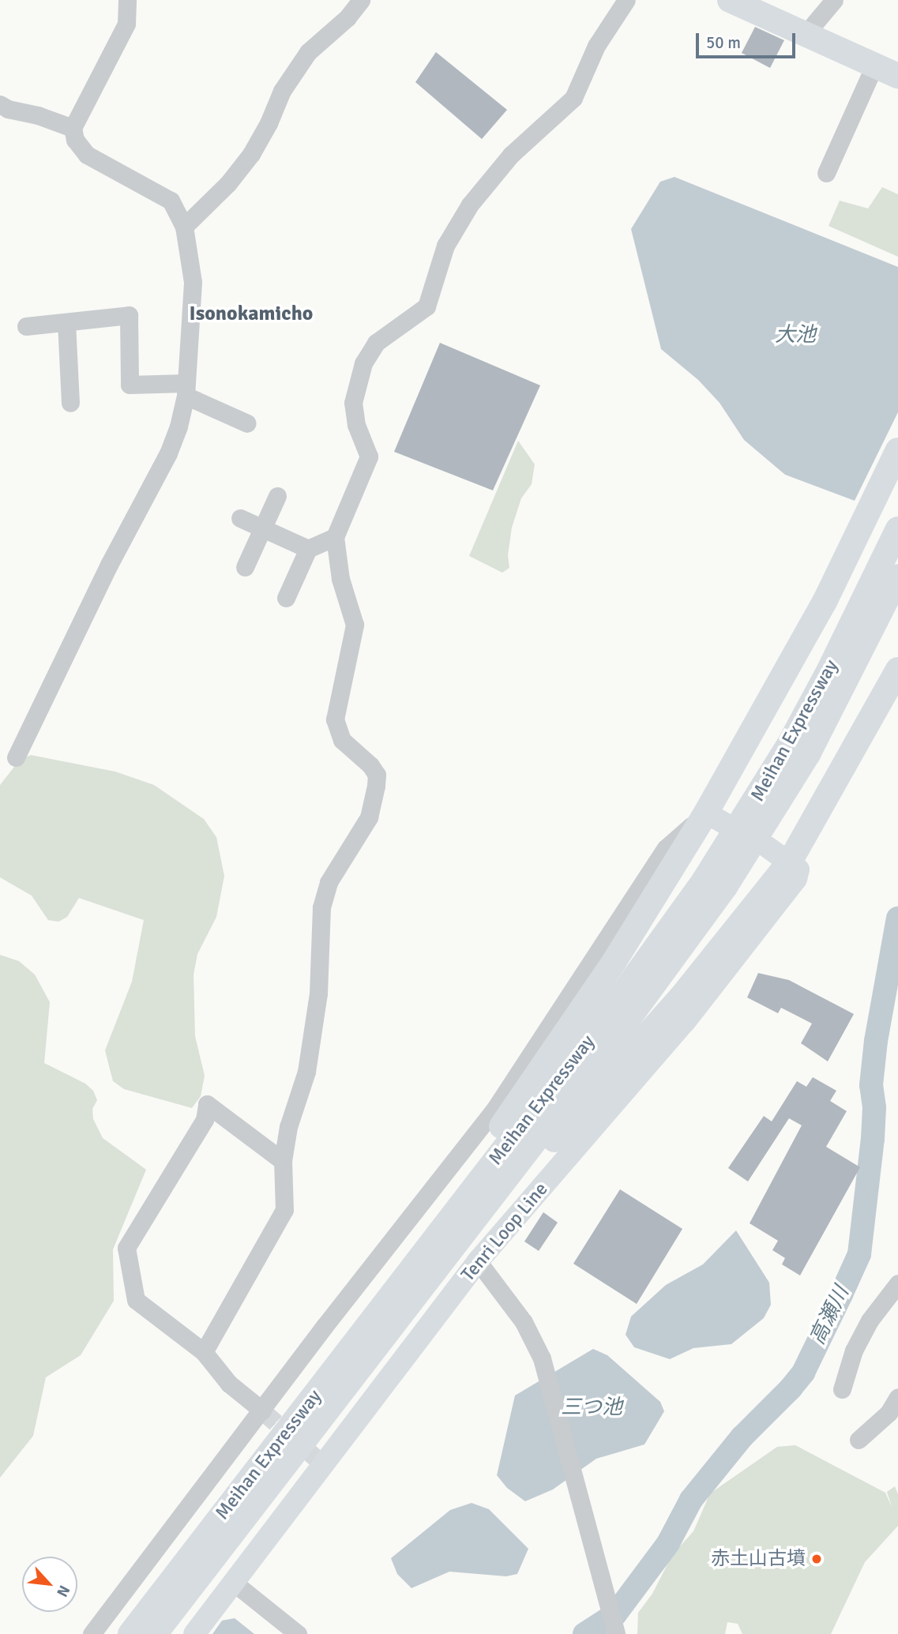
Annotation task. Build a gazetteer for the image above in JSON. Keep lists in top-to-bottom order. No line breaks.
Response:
{"streets":{"highway":["Meihan Expressway"],"main road":["Tenri Loop Line"]},"districts":["Isonokamicho"],"water":["大池","高瀬川","三つ池"],"places":["赤土山古墳"],"scale_bar":"50 m","north":"bottom right"}
